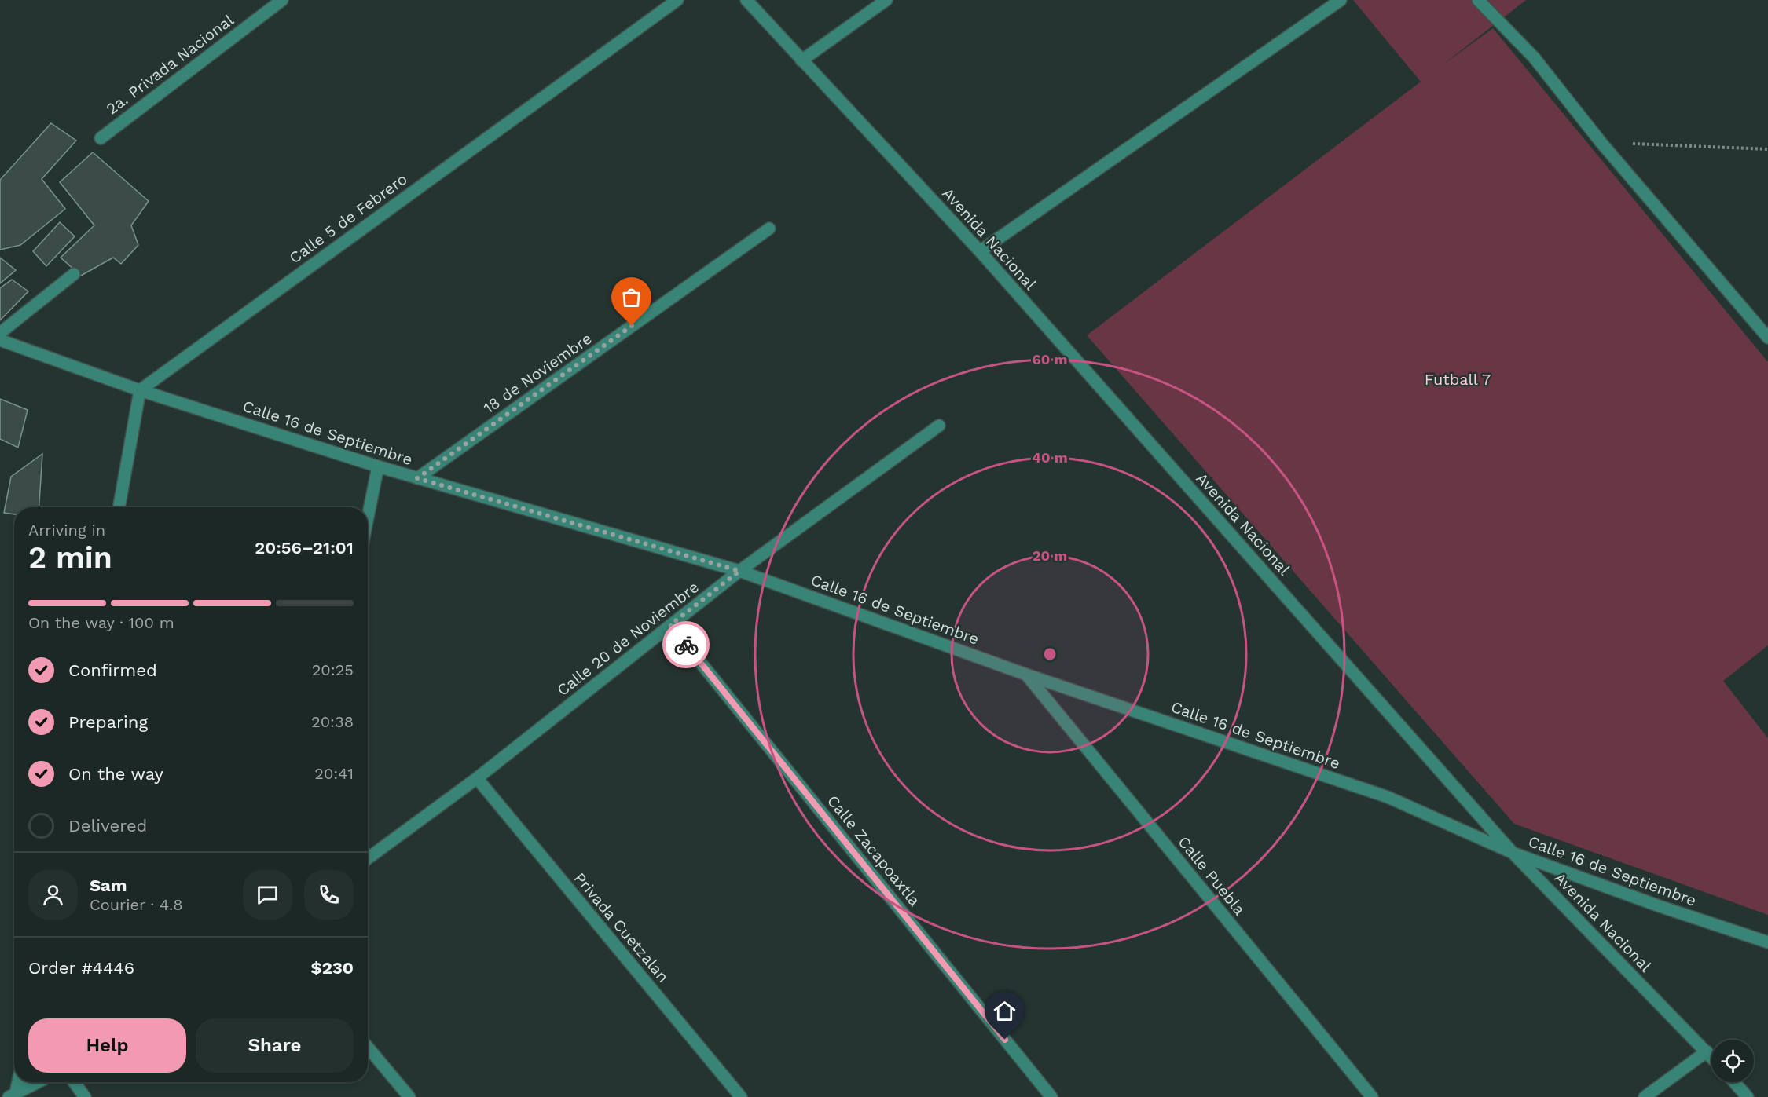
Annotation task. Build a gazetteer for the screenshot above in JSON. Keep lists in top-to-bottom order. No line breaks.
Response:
{"streets":{"street":["2a. Privada Nacional","Calle 5 de Febrero","Avenida Nacional","18 de Noviembre","Calle 16 de Septiembre","Calle 20 de Noviembre","Calle Zacapoaxtla","Calle Puebla","Privada Cuetzalan"]},"crossings":[["Calle 5 de Febrero","Calle 16 de Septiembre"],["Avenida Nacional","Calle 16 de Septiembre"],["18 de Noviembre","Calle 16 de Septiembre"],["Calle 16 de Septiembre","Calle 20 de Noviembre"],["Calle 16 de Septiembre","Calle Puebla"],["Calle 20 de Noviembre","Calle Zacapoaxtla"],["Calle 20 de Noviembre","Privada Cuetzalan"]],"parks":["Futball 7"],"page":{"heading":["2 min","Arriving in","20:56–21:01"],"panel":["Sam","Courier · 4.8","Order #4446","$230"],"bar":"On the way · 100 m","list":[["Confirmed","20:25"],["Preparing","20:38"],["On the way","20:41"],"Delivered"],"buttons":["Help","Share"]},"rings":["60 m","40 m","20 m"]}
